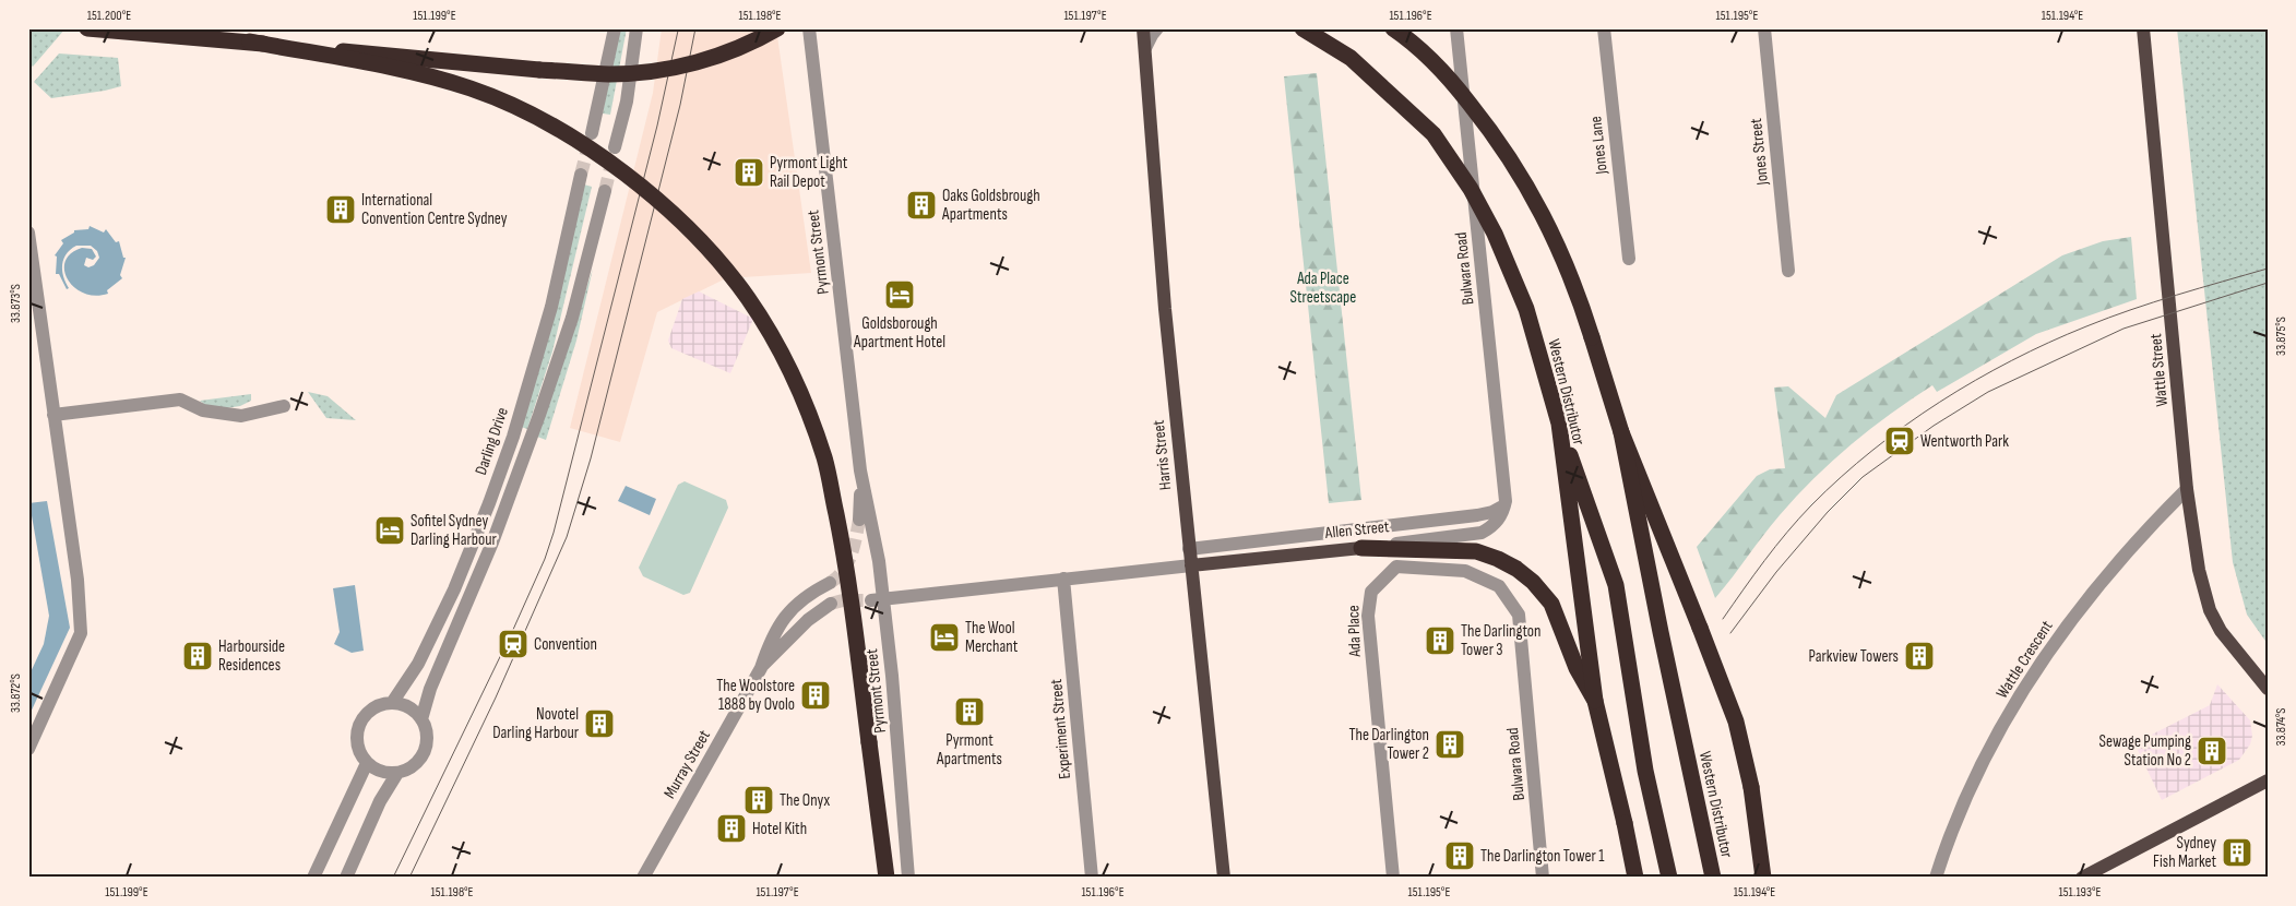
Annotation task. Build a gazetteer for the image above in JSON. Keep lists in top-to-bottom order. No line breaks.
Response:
{"streets":{"highway":["Western Distributor"],"main road":["Wattle Street","Harris Street","Allen Street"],"street":["Jones Lane","Jones Street","Pyrmont Street","Bulwara Road","Darling Drive","Ada Place","Wattle Crescent","Experiment Street","Murray Street"]},"crossings":[["Pyrmont Street","Allen Street"],["Bulwara Road","Allen Street"],["Bulwara Road","Ada Place"],["Wattle Street","Wattle Crescent"],["Harris Street","Allen Street"],["Allen Street","Experiment Street"]],"parks":["Ada Place Streetscape"],"places":{"building":["Pyrmont Light Rail Depot","Oaks Goldsbrough Apartments","International Convention Centre Sydney","The Darlington Tower 3","Harbourside Residences","Parkview Towers","The Woolstore 1888 by Ovolo","Pyrmont Apartments","Novotel Darling Harbour","The Darlington Tower 2","Sewage Pumping Station No 2","The Onyx","Hotel Kith","Sydney Fish Market","The Darlington Tower 1"],"hotel":["Goldsborough Apartment Hotel","Sofitel Sydney Darling Harbour","The Wool Merchant"],"station":["Wentworth Park","Convention"]},"coordinates":["151.200°E","151.199°E","151.198°E","151.197°E","151.196°E","151.195°E","151.194°E","33.873°S","33.875°S","33.872°S","33.874°S","151.193°E"]}
